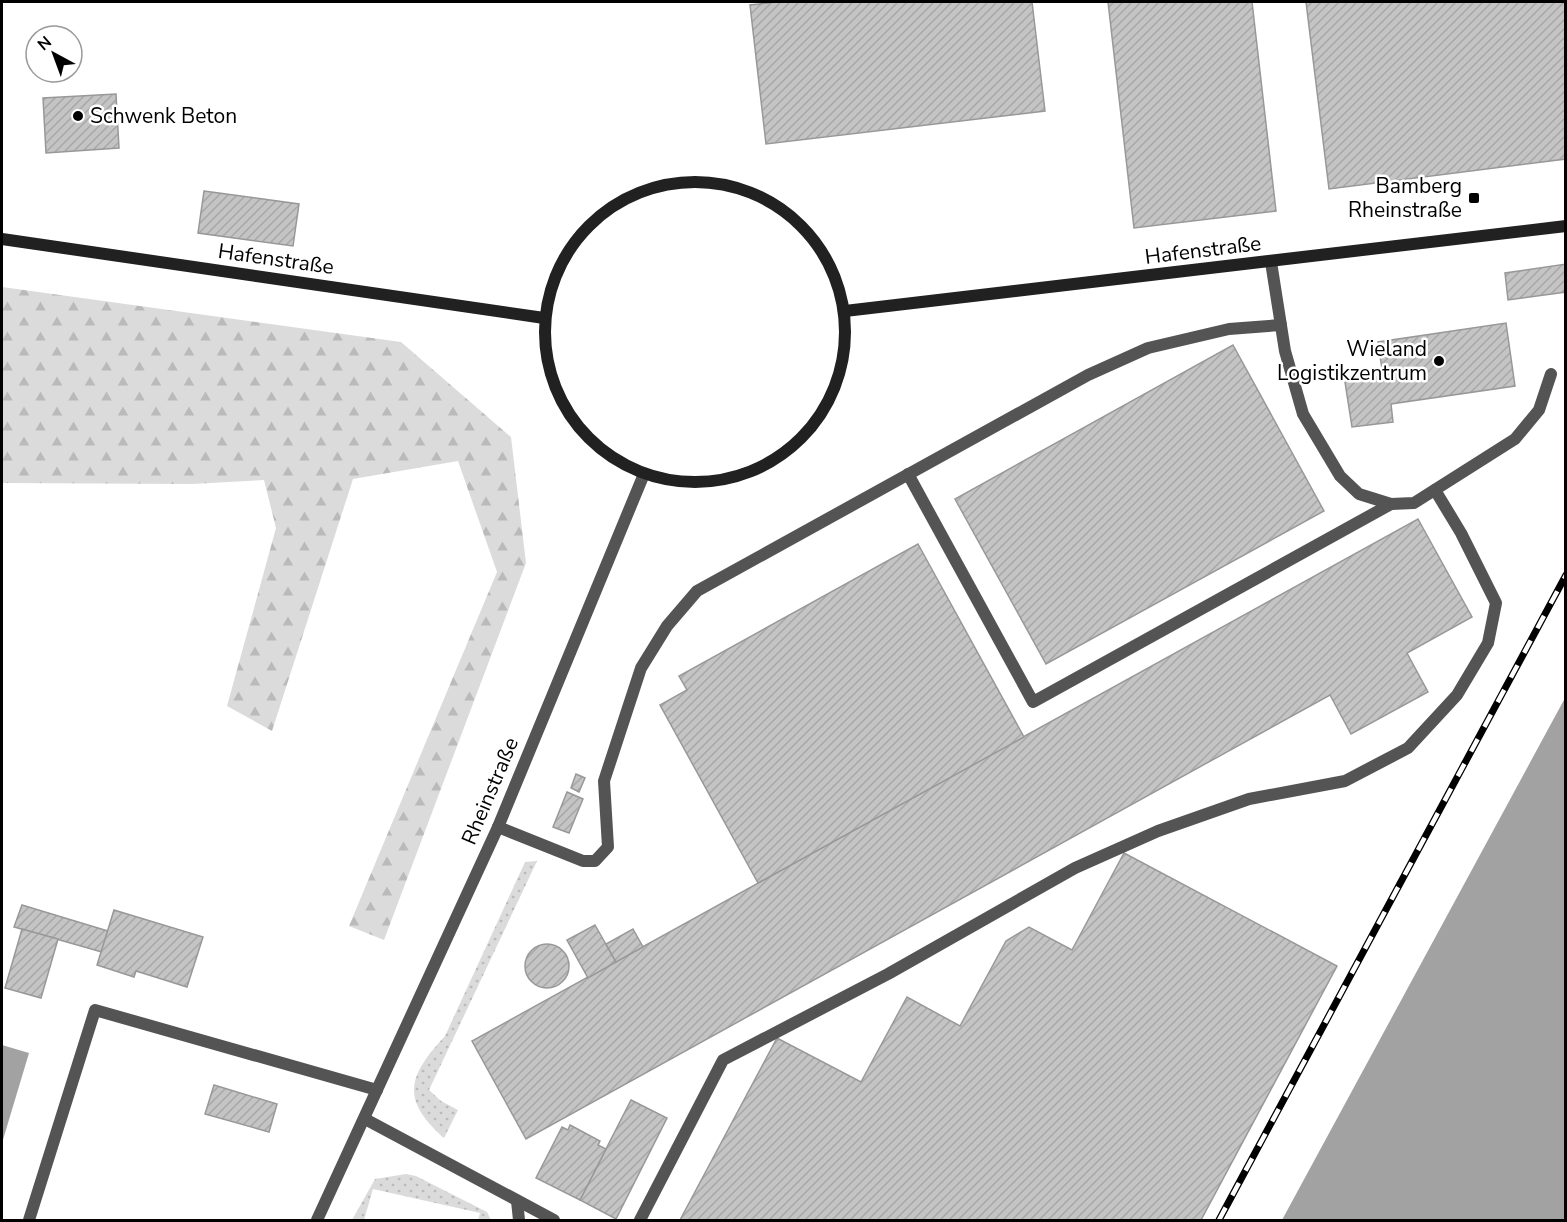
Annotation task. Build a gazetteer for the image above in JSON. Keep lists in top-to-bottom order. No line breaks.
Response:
{"streets":{"street":["Hafenstraße","Rheinstraße"]},"places":{"other":["Schwenk Beton","Wieland Logistikzentrum"],"transit":["Bamberg Rheinstraße"]},"north":"top left"}
